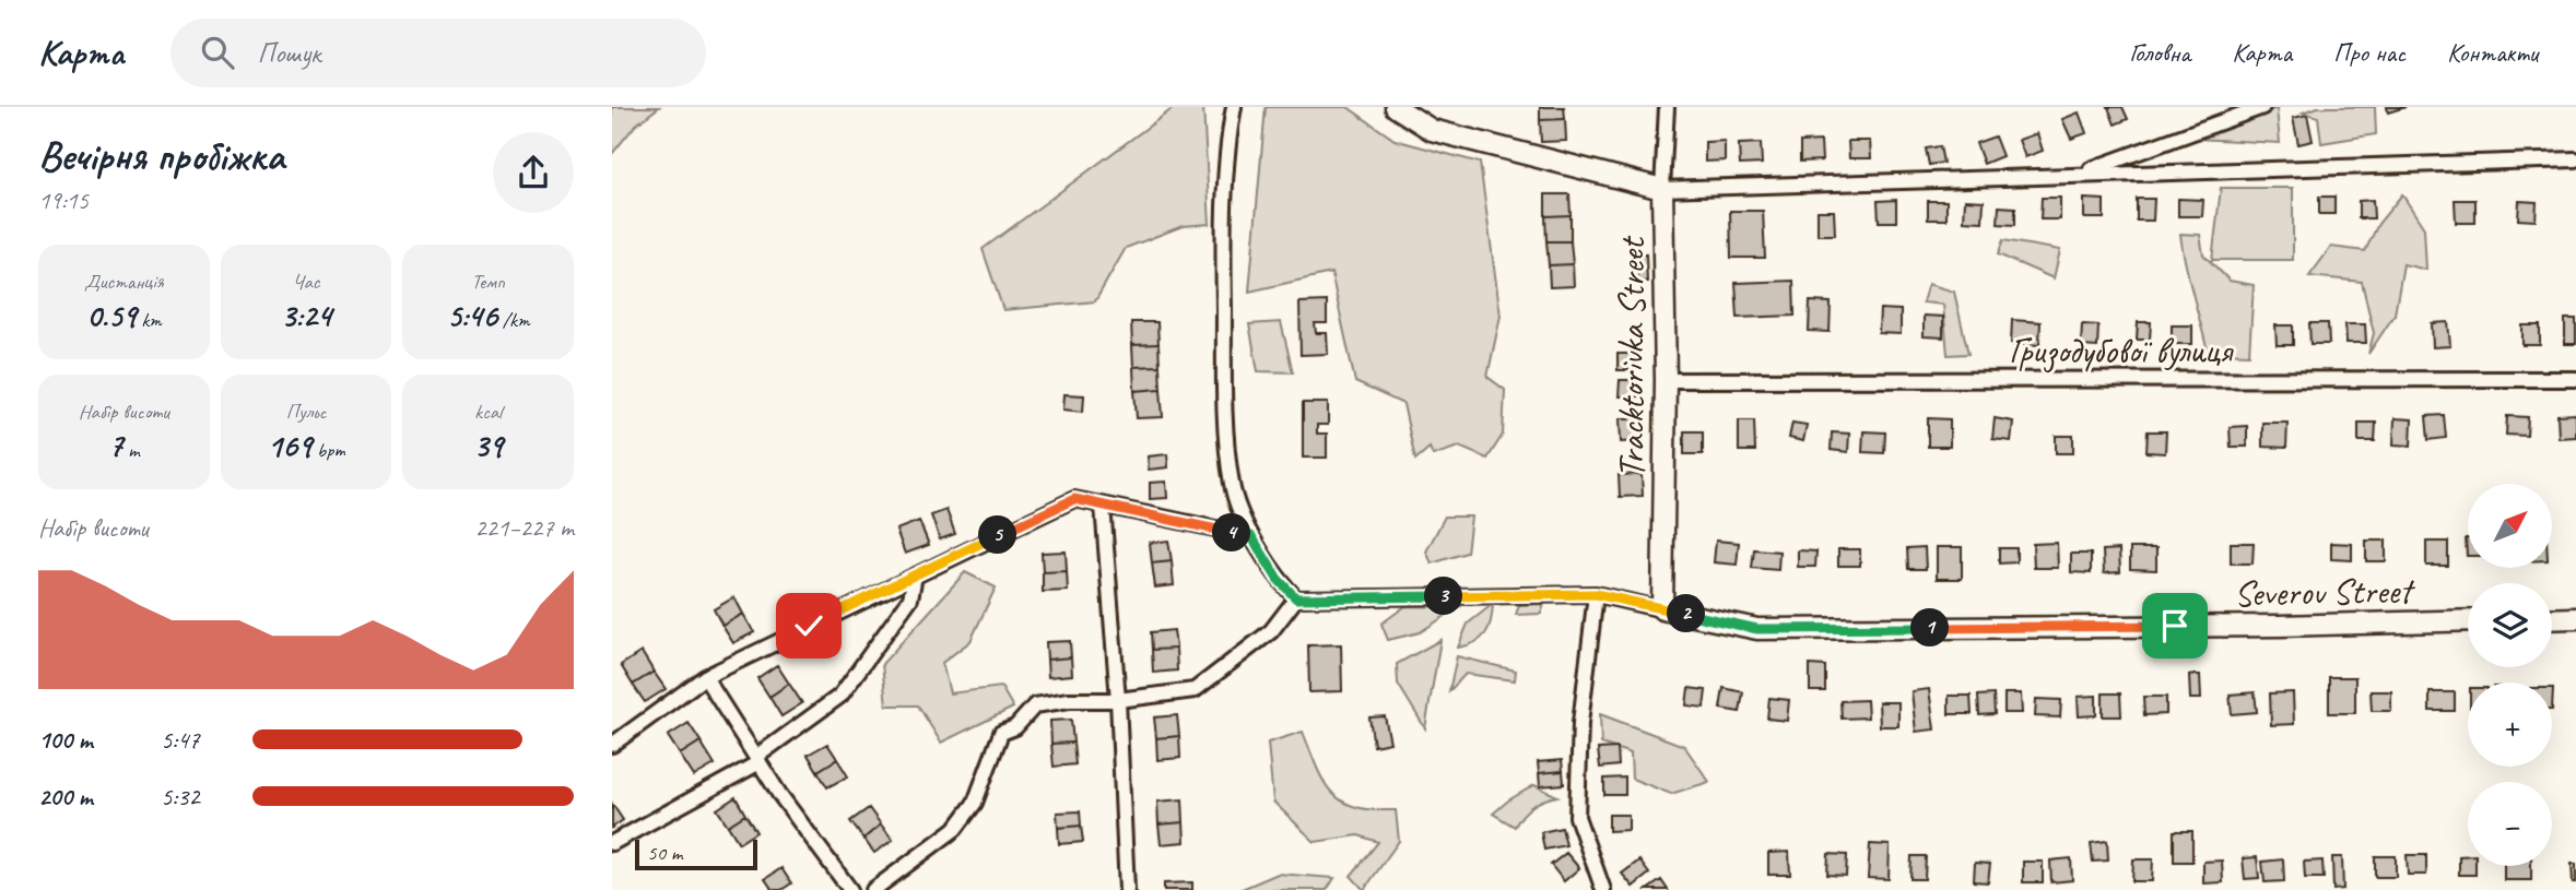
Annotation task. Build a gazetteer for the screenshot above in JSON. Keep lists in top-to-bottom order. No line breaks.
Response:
{"streets":{"main road":["Tracktorivka Street","Severov Street"],"street":["Гризодубової вулиця"]},"crossings":[["Гризодубової вулиця","Tracktorivka Street"],["Tracktorivka Street","Severov Street"]],"scale_bar":"50 m","north":"top right","page":{"header":"Карта","search":"Пошук","nav":["Головна","Карта","Про нас","Контакти"],"heading":["Вечірня пробіжка","19:15"],"stats":[["Дистанція","0.59 km"],["Час","3:24"],["Темп","5:46 /km"],["Набір висоти","7 m"],["Пульс","169 bpm"],["kcal","39"]],"map_buttons":["+","−"],"chart":["Набір висоти","221–227 m"],"pins":["4","5","3","2","1"],"list":[{"name":"100 m","note":"5:47"},{"name":"200 m","note":"5:32"}],"scale":"50 m"}}
